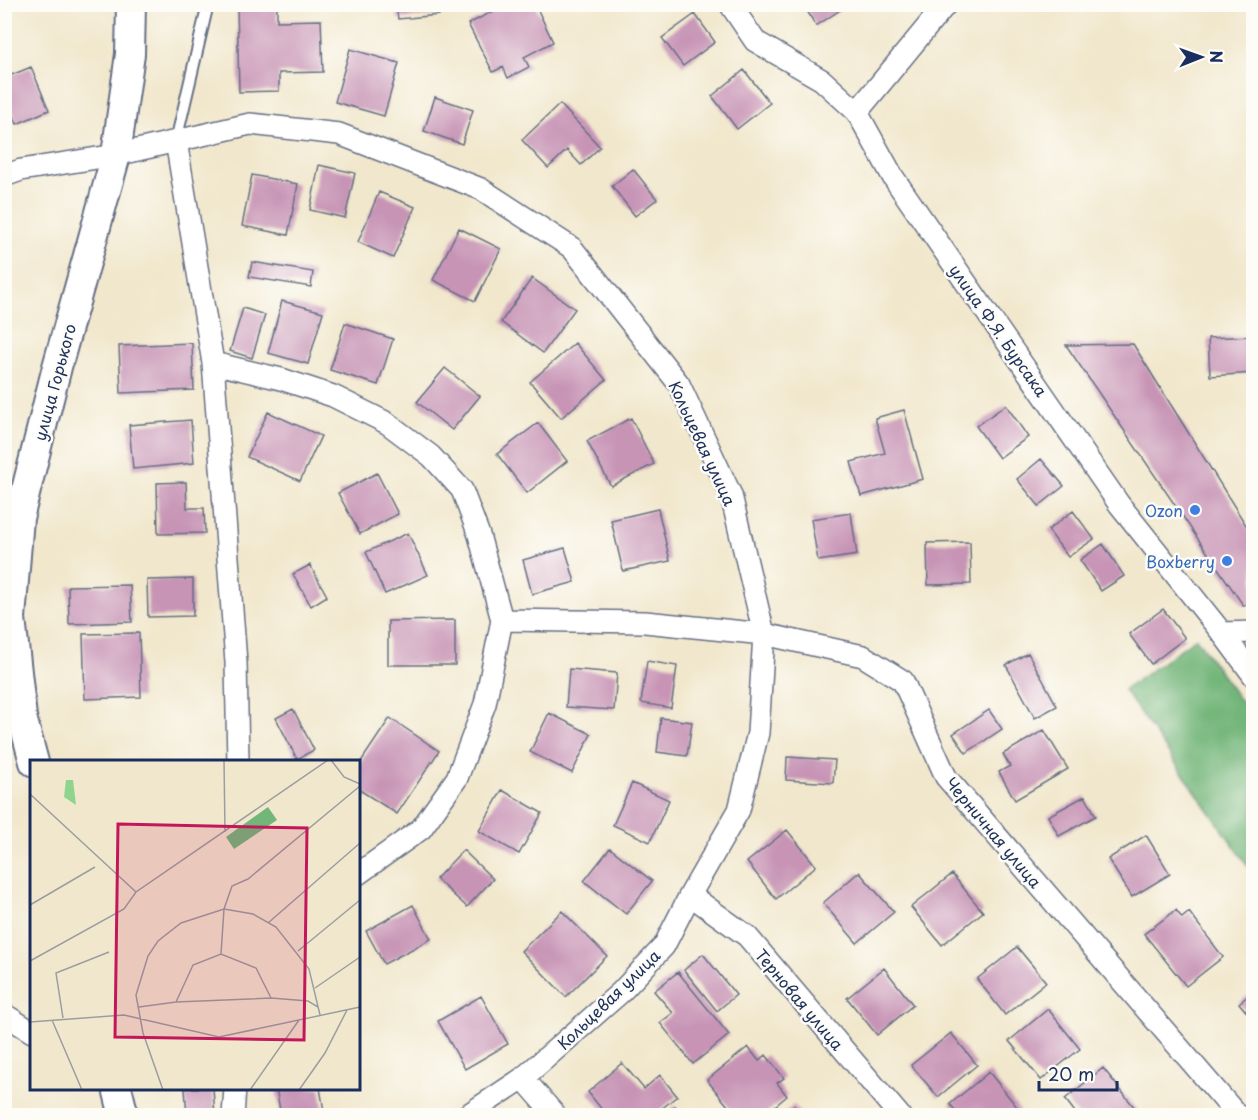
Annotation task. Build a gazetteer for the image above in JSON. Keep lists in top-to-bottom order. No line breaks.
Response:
{"streets":{"main road":["улица Горького"],"street":["улица Ф.Я. Бурсака","Кольцевая улица","Черничная улица","Терновая улица"]},"crossings":[["улица Горького","Кольцевая улица"],["Кольцевая улица","Черничная улица"],["Кольцевая улица","Терновая улица"]],"places":["Ozon","Boxberry"],"scale_bar":"20 m","north":"right"}
